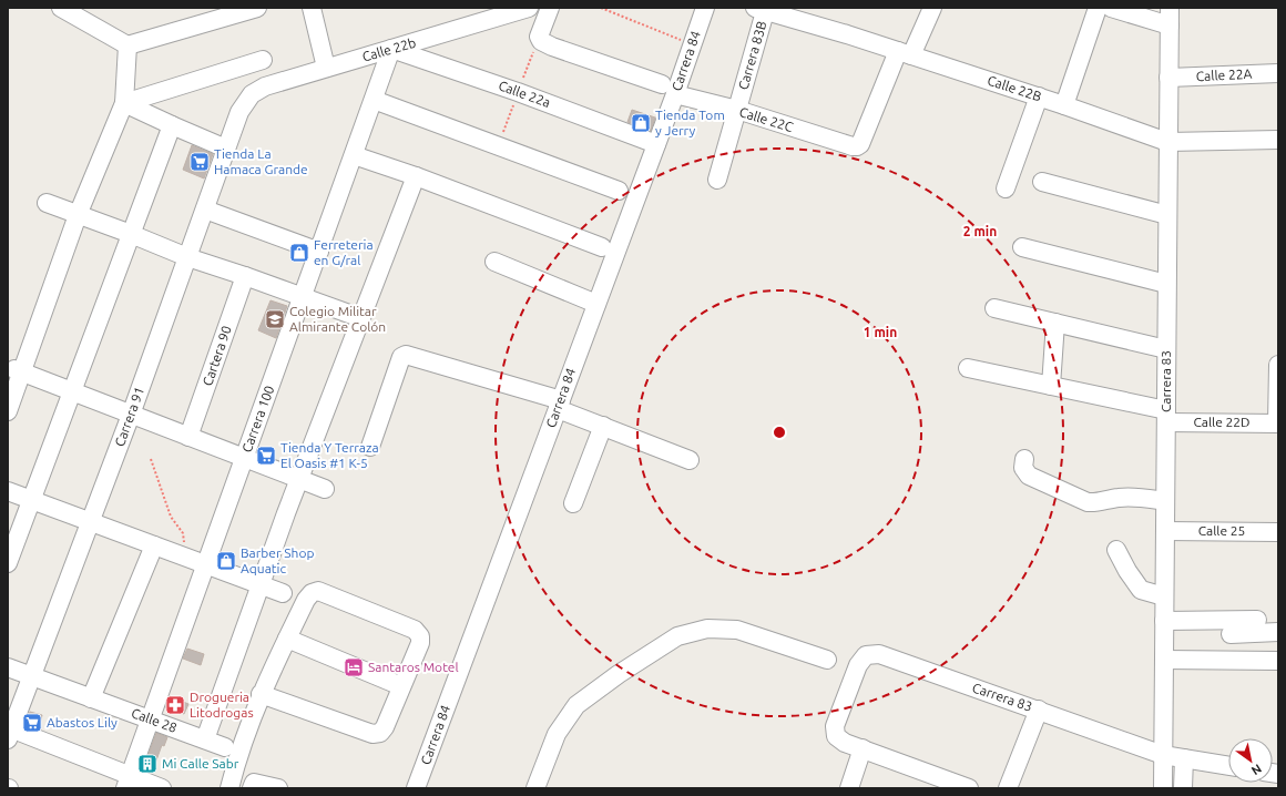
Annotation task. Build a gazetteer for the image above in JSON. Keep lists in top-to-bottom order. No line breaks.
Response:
{"streets":{"street":["Calle 22b","Carrera 83B","Carrera 84","Calle 22A","Calle 22B","Calle 22a","Calle 22C","Cartera 90","Carrera 83","Carrera 91","Carrera 100","Calle 22D","Calle 25","Calle 28"]},"crossings":[["Calle 22b","Calle 22a"],["Calle 22b","Carrera 91"],["Calle 22b","Carrera 100"],["Carrera 83B","Calle 22B"],["Carrera 83B","Calle 22C"],["Carrera 84","Calle 22a"],["Carrera 84","Calle 22C"],["Calle 22A","Carrera 83"],["Calle 22B","Calle 22C"],["Calle 22B","Carrera 83"],["Calle 22a","Carrera 100"],["Carrera 83","Calle 22D"],["Carrera 83","Calle 25"],["Carrera 91","Calle 28"],["Carrera 100","Calle 28"]],"places":{"shop":["Tienda Tom y Jerry","Ferreteria en G/ral","Barber Shop Aquatic"],"supermarket":["Tienda La Hamaca Grande","Tienda Y Terraza El Oasis #1 K-5","Abastos Lily"],"school or university":["Colegio Militar Almirante Colón"],"hotel":["Santaros Motel"],"pharmacy":["Drogueria Litodrogas"],"building":["Mi Calle Sabr"]},"north":"bottom right","rings":["2 min","1 min"]}
